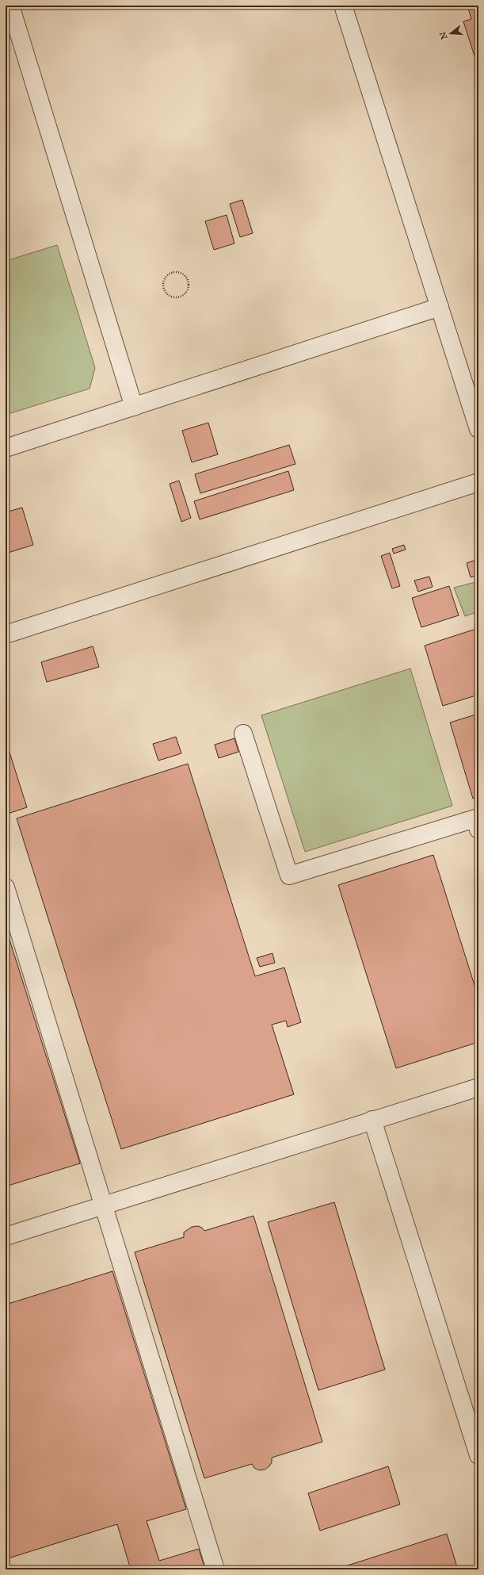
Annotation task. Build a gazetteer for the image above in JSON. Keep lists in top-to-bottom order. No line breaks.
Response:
{"north":"left"}
